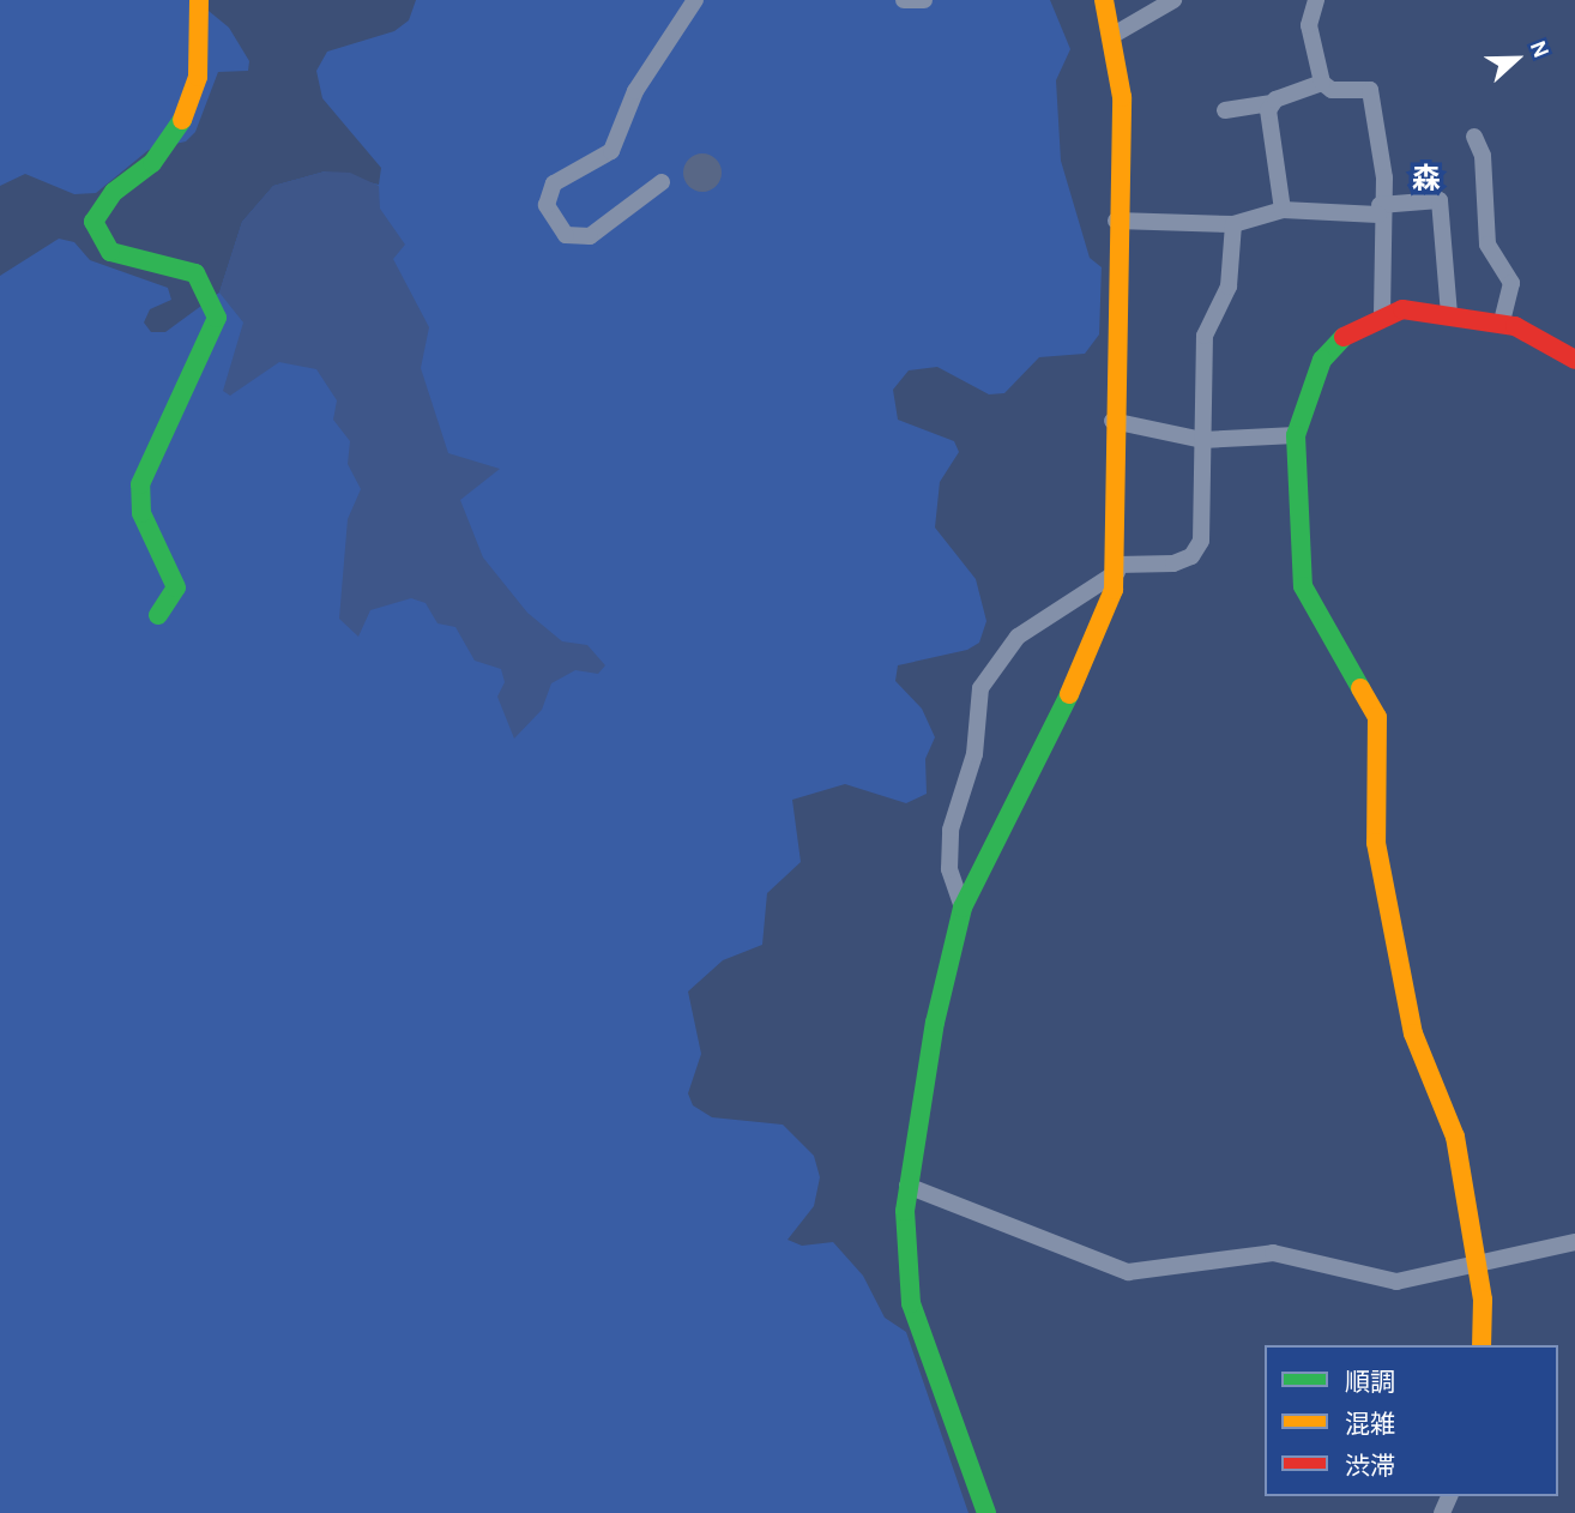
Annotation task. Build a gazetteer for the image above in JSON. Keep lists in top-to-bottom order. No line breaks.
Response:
{"districts":["森"],"legend":["順調","混雑","渋滞"],"north":"right"}
